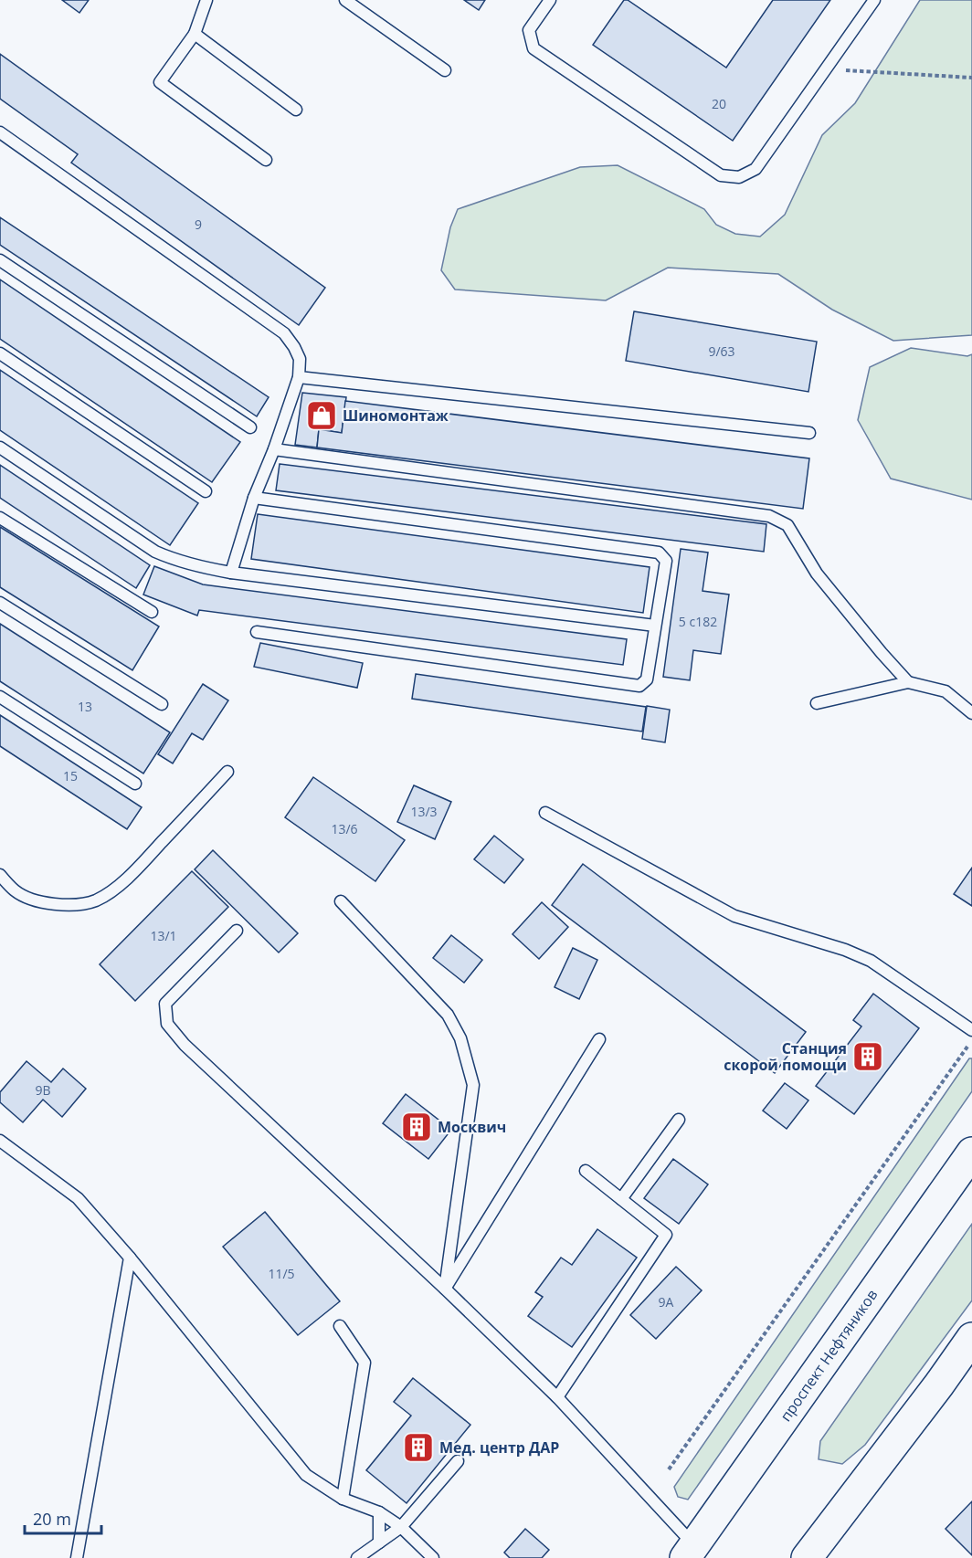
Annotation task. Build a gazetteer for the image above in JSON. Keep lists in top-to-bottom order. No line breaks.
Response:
{"streets":{"main road":["проспект Нефтяников"]},"places":{"shop":["Шиномонтаж"],"building":["Станция скорой помощи","Москвич","Мед. центр ДАР"]},"house_numbers":["20","9","9/63","5 с182","13","15","13/3","13/6","13/1","9В","11/5","9А"],"scale_bar":"20 m"}
